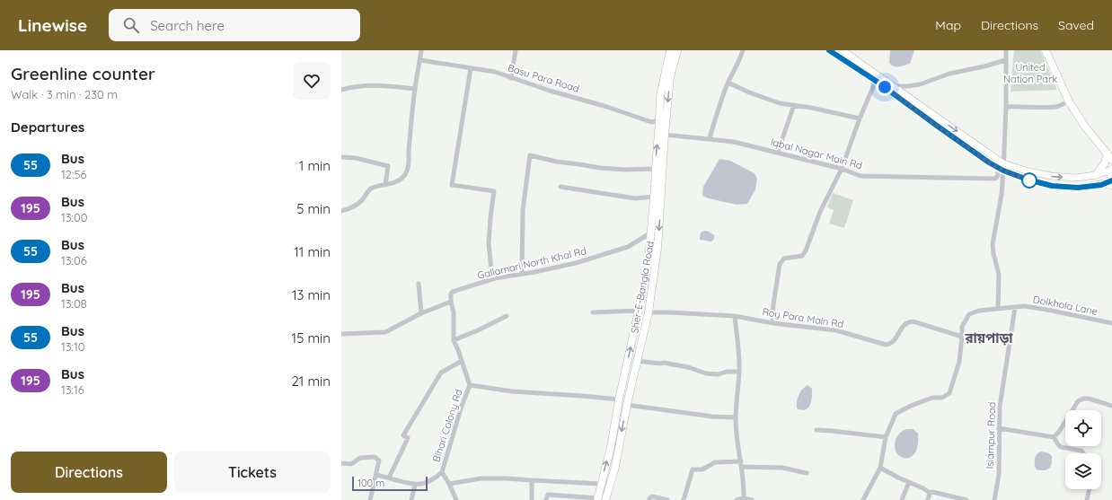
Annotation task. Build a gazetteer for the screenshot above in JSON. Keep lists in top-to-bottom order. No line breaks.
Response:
{"streets":{"highway":["Sher-E-Bangla Road"],"street":["Basu Para Road","Iqbal Nagar Main Rd","Gallamari North Khal Rd","Dolkhola Lane","Roy Para Main Rd","Bihari Colony Rd","Islampur Road"]},"crossings":[["Basu Para Road","Sher-E-Bangla Road"],["Iqbal Nagar Main Rd","Sher-E-Bangla Road"],["Gallamari North Khal Rd","Sher-E-Bangla Road"],["Sher-E-Bangla Road","Roy Para Main Rd"],["Dolkhola Lane","Roy Para Main Rd"],["Dolkhola Lane","Islampur Road"]],"districts":["রায়পাড়া"],"parks":["United Nation Park"],"lines":["bus line 55"],"scale_bar":"100 m","page":{"header":"Linewise","search":"Search here","nav":["Map","Directions","Saved"],"heading":[["Greenline counter","Walk · 3 min · 230 m"],"Departures"],"list":[{"mark":"55","name":"Bus","note":"12:56","value":"1 min"},{"mark":"195","name":"Bus","note":"13:00","value":"5 min"},{"mark":"55","name":"Bus","note":"13:06","value":"11 min"},{"mark":"195","name":"Bus","note":"13:08","value":"13 min"},{"mark":"55","name":"Bus","note":"13:10","value":"15 min"},{"mark":"195","name":"Bus","note":"13:16","value":"21 min"}],"buttons":["Directions","Tickets"],"scale":"100 m"}}
